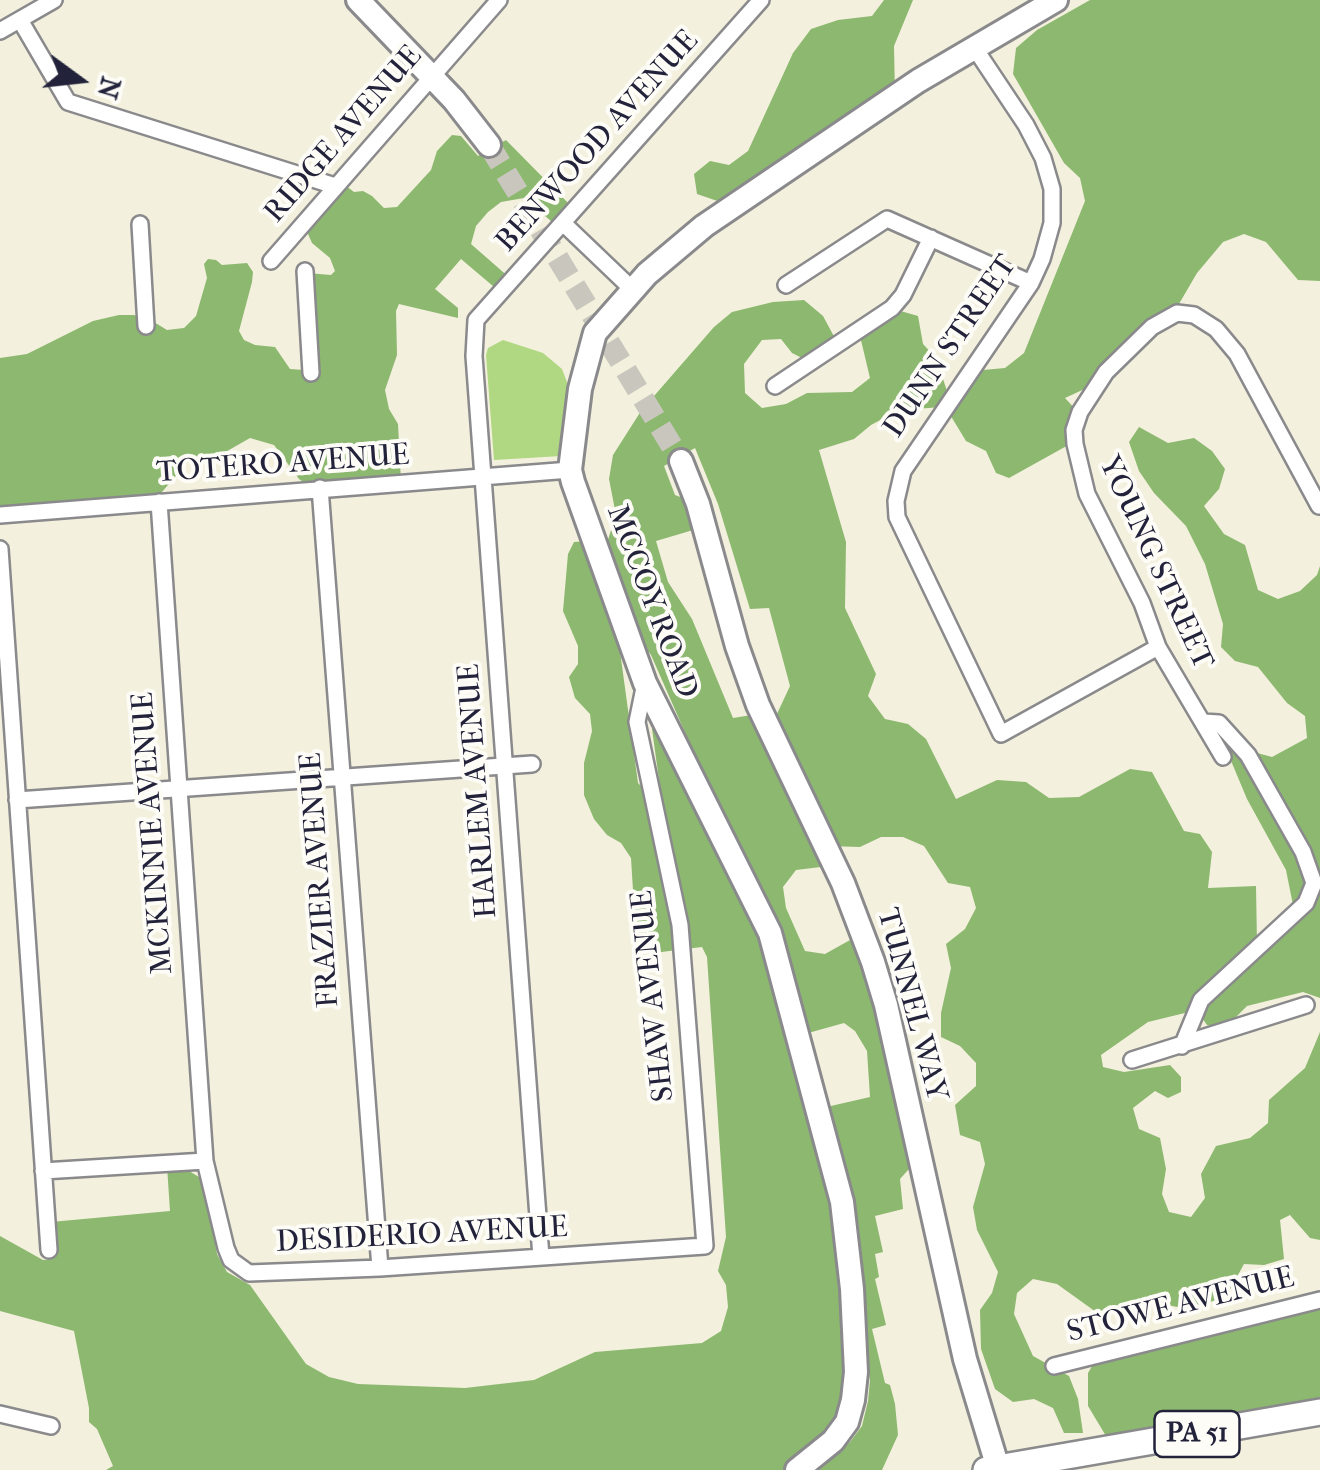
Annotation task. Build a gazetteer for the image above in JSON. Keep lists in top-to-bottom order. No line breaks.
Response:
{"streets":{"main road":["PA 51"],"street":["RIDGE AVENUE","BENWOOD AVENUE","DUNN STREET","TOTERO AVENUE","YOUNG STREET","MCCOY ROAD","HARLEM AVENUE","MCKINNIE AVENUE","FRAZIER AVENUE","SHAW AVENUE","TUNNEL WAY","DESIDERIO AVENUE","STOWE AVENUE"]},"crossings":[["BENWOOD AVENUE","HARLEM AVENUE"],["DUNN STREET","YOUNG STREET"],["DUNN STREET","MCCOY ROAD"],["TOTERO AVENUE","MCCOY ROAD"],["TOTERO AVENUE","HARLEM AVENUE"],["TOTERO AVENUE","MCKINNIE AVENUE"],["TOTERO AVENUE","FRAZIER AVENUE"],["MCCOY ROAD","SHAW AVENUE"],["HARLEM AVENUE","DESIDERIO AVENUE"],["MCKINNIE AVENUE","DESIDERIO AVENUE"],["FRAZIER AVENUE","DESIDERIO AVENUE"],["SHAW AVENUE","DESIDERIO AVENUE"],["TUNNEL WAY","PA 51"]],"north":"right"}
